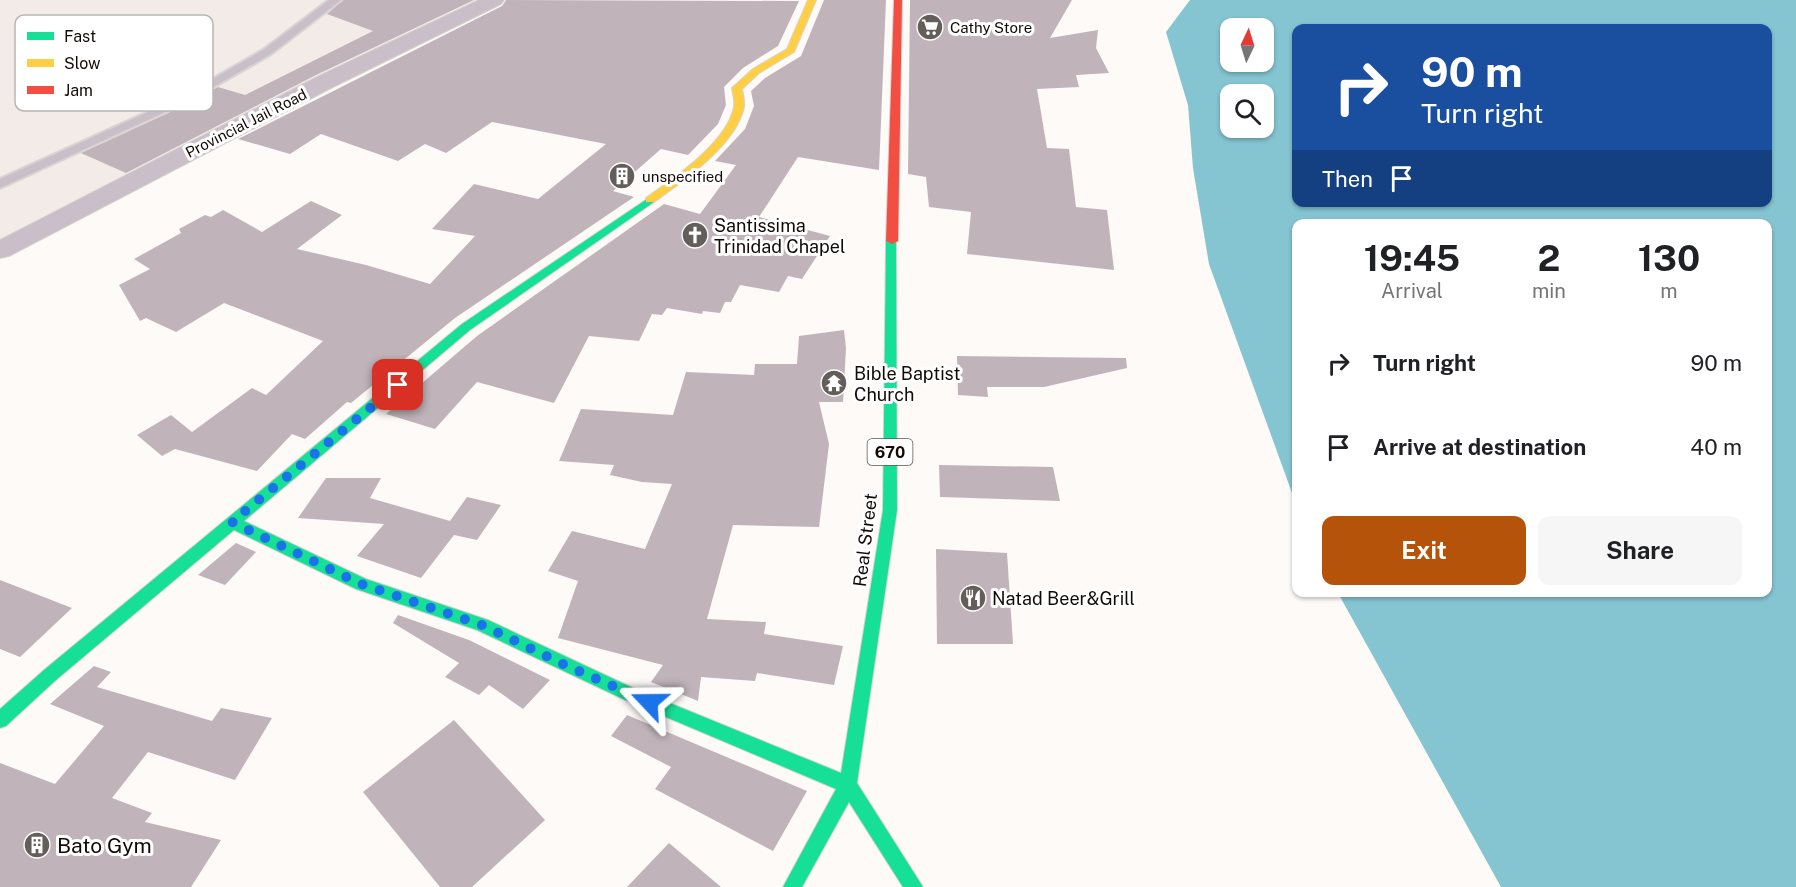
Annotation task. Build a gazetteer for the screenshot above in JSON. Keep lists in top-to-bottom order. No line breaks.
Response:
{"streets":{"street":["Provincial Jail Road","670","Real Street"]},"places":{"supermarket":["Cathy Store"],"building":["unspecified","Bato Gym"],"church":["Santissima Trinidad Chapel"],"temple":["Bible Baptist Church"],"restaurant":["Natad Beer&Grill"]},"legend":["Fast","Slow","Jam"],"north":"top","page":{"turn":["90 m","Turn right"],"then":"Then","eta":["19:45","Arrival","2","min","130","m"],"list":[{"name":"Turn right","value":"90 m"},{"name":"Arrive at destination","value":"40 m"}],"buttons":["Exit","Share"]}}
